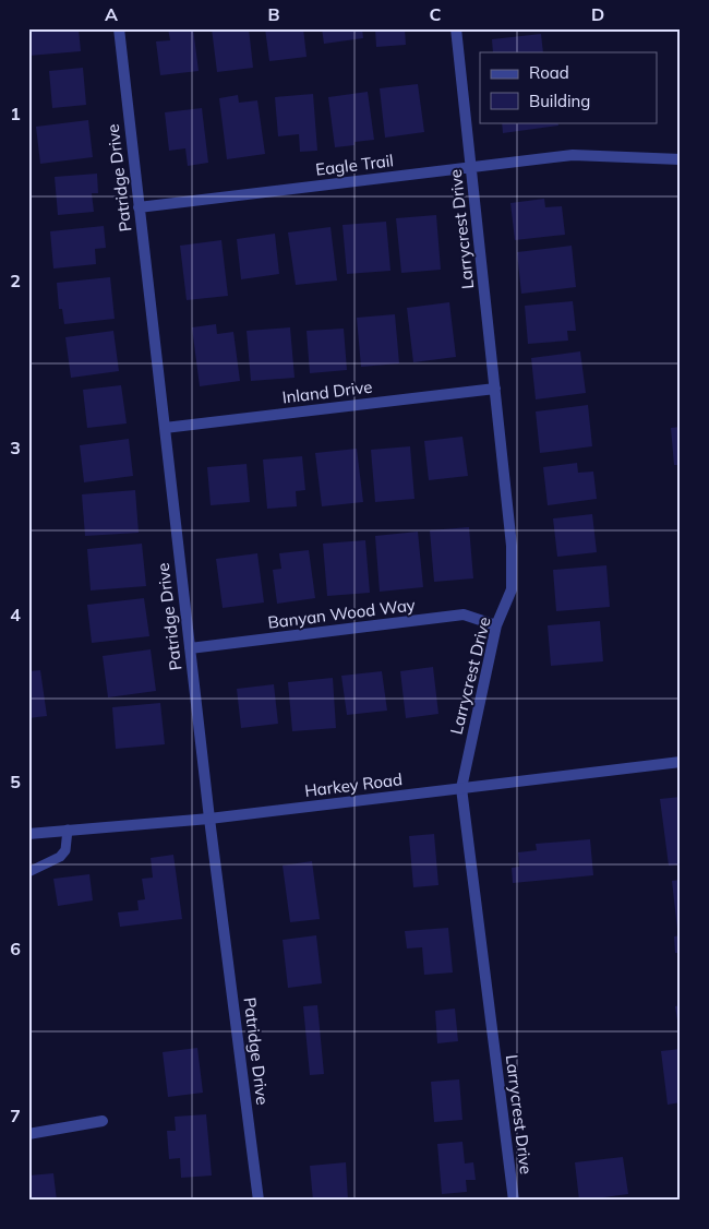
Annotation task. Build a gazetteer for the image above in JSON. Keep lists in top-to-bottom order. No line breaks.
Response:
{"streets":{"street":["Eagle Trail","Patridge Drive","Larrycrest Drive","Inland Drive","Banyan Wood Way","Harkey Road"]},"crossings":[["Eagle Trail","Patridge Drive"],["Eagle Trail","Larrycrest Drive"],["Patridge Drive","Inland Drive"],["Patridge Drive","Banyan Wood Way"],["Patridge Drive","Harkey Road"],["Larrycrest Drive","Inland Drive"],["Larrycrest Drive","Banyan Wood Way"],["Larrycrest Drive","Harkey Road"]],"legend":["Road","Building"],"grid":{"columns":["A","B","C","D"],"rows":["1","2","3","4","5","6","7"]}}
